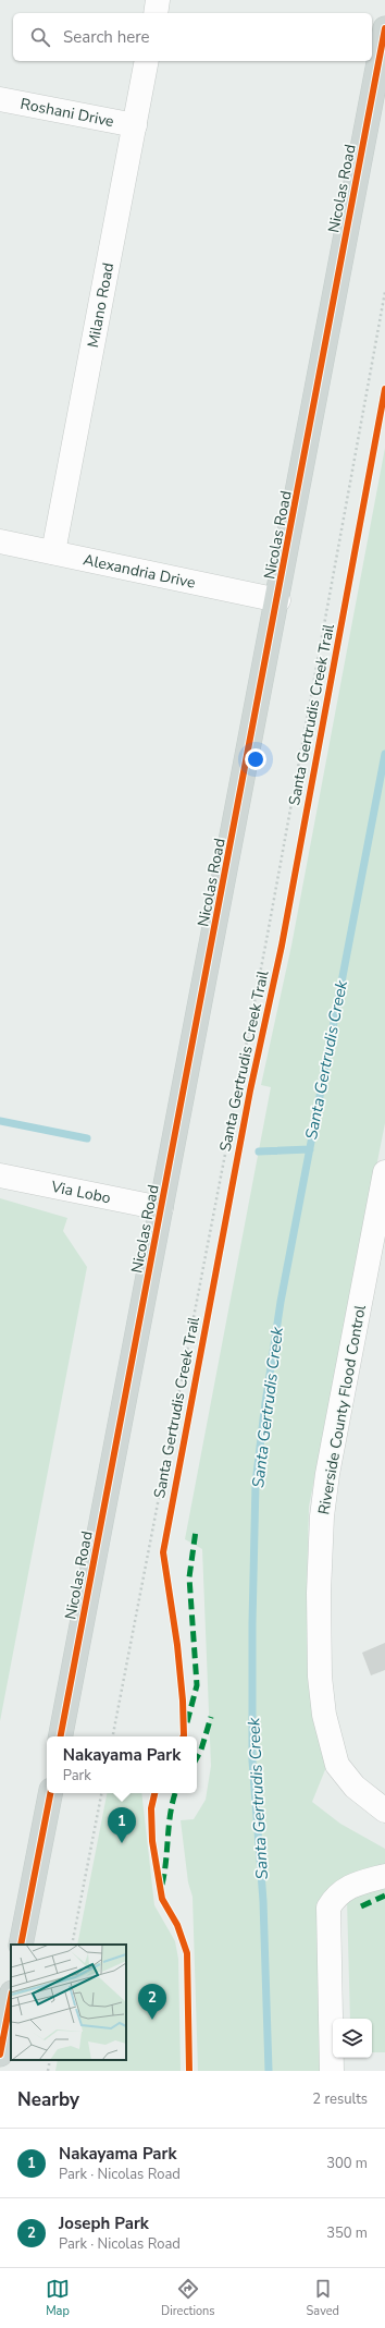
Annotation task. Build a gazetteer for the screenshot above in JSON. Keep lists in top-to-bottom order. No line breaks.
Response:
{"streets":{"main road":["Nicolas Road"],"street":["Roshani Drive","Milano Road","Alexandria Drive","Via Lobo","Riverside County Flood Control"],"cycle path":["Santa Gertrudis Creek Trail"]},"crossings":[["Roshani Drive","Milano Road"],["Nicolas Road","Alexandria Drive"],["Nicolas Road","Via Lobo"],["Milano Road","Alexandria Drive"]],"water":["Santa Gertrudis Creek"],"page":{"search":"Search here","popup":["Nakayama Park","Park"],"pins":["1","2"],"heading":["Nearby","2 results"],"list":[{"mark":"1","name":"Nakayama Park","note":"Park · Nicolas Road","value":"300 m"},{"mark":"2","name":"Joseph Park","note":"Park · Nicolas Road","value":"350 m"}],"nav":["Map","Directions","Saved"]}}
